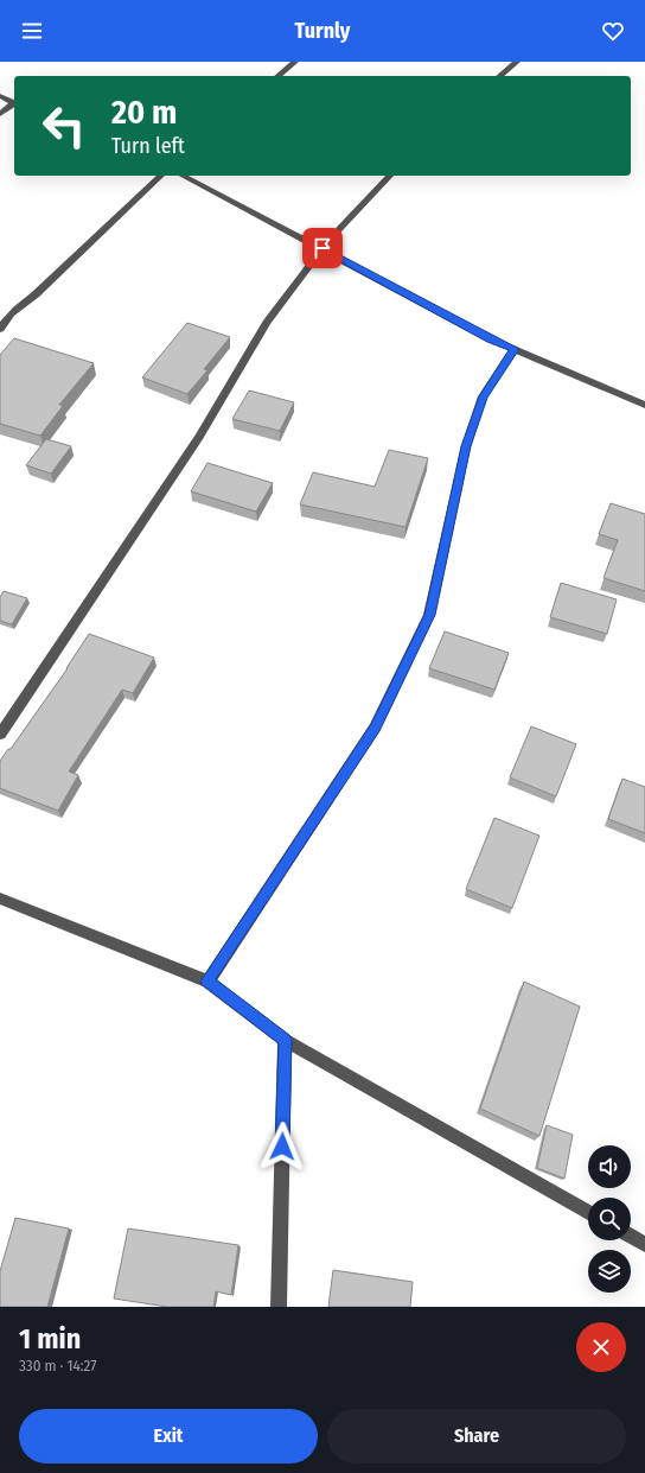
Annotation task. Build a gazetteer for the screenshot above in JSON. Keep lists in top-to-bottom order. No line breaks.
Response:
{"page":{"header":"Turnly","turn":["20 m","Turn left"],"heading":["1 min","330 m · 14:27"],"buttons":["Exit","Share"]}}
